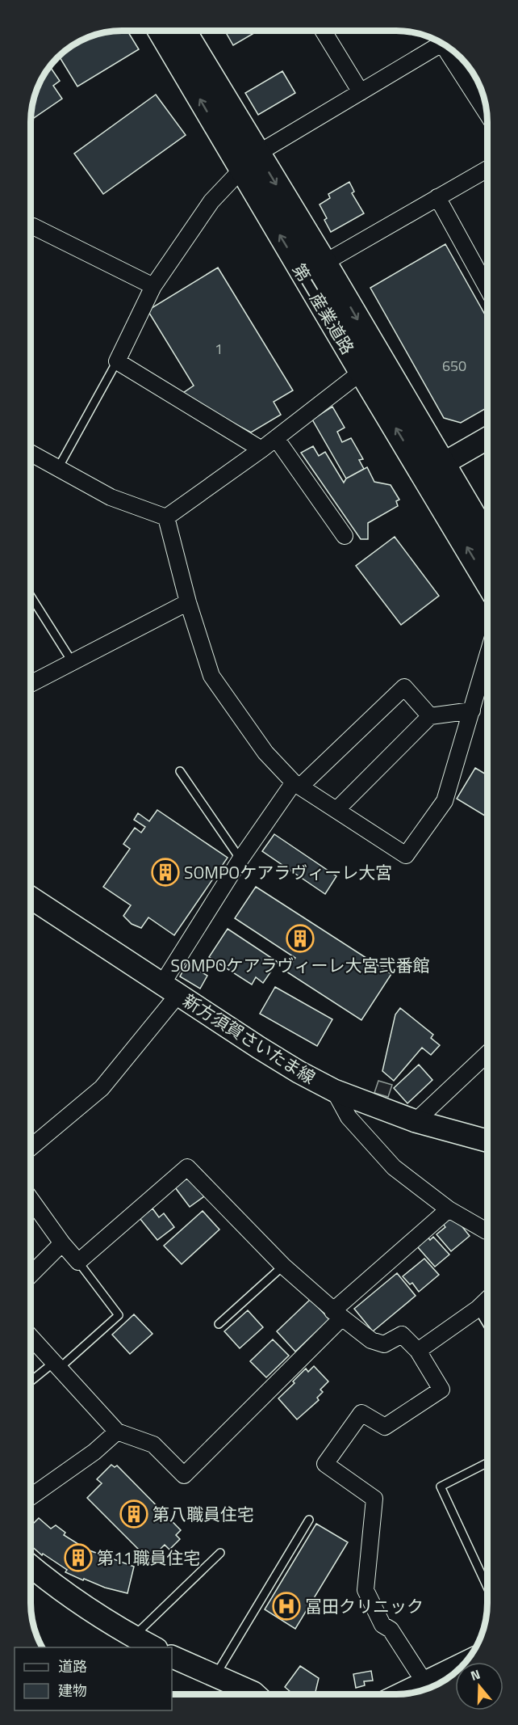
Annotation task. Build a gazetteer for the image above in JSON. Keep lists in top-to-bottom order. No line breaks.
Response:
{"streets":{"main road":["第二産業道路","新方須賀さいたま線"]},"places":{"building":["SOMPOケアラヴィーレ大宮","SOMPOケアラヴィーレ大宮弐番館","第八職員住宅","第11職員住宅"],"hospital":["冨田クリニック"]},"house_numbers":["1","650"],"legend":["道路","建物"],"north":"top"}
